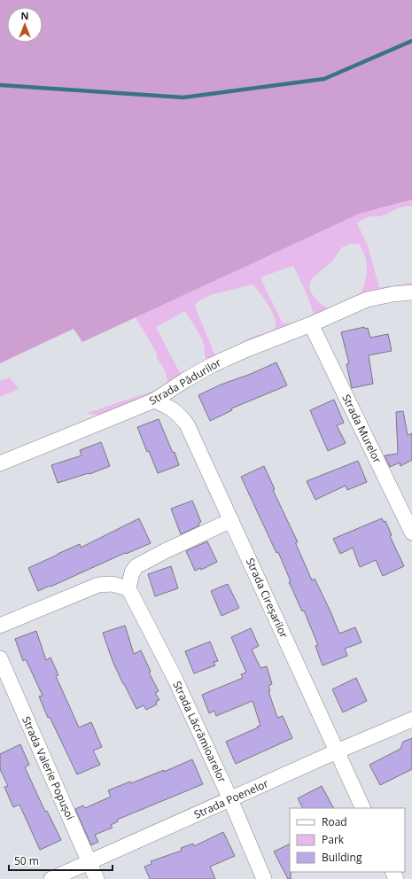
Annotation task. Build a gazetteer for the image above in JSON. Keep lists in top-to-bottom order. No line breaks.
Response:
{"streets":{"street":["Strada Pădurilor","Strada Murelor","Strada Cireșarilor","Strada Lăcrămioarelor","Strada Valerie Popușoi","Strada Poenelor"]},"crossings":[["Strada Pădurilor","Strada Murelor"],["Strada Pădurilor","Strada Cireșarilor"],["Strada Cireșarilor","Strada Poenelor"],["Strada Lăcrămioarelor","Strada Poenelor"],["Strada Valerie Popușoi","Strada Poenelor"]],"legend":["Road","Park","Building"],"scale_bar":"50 m","north":"top"}
